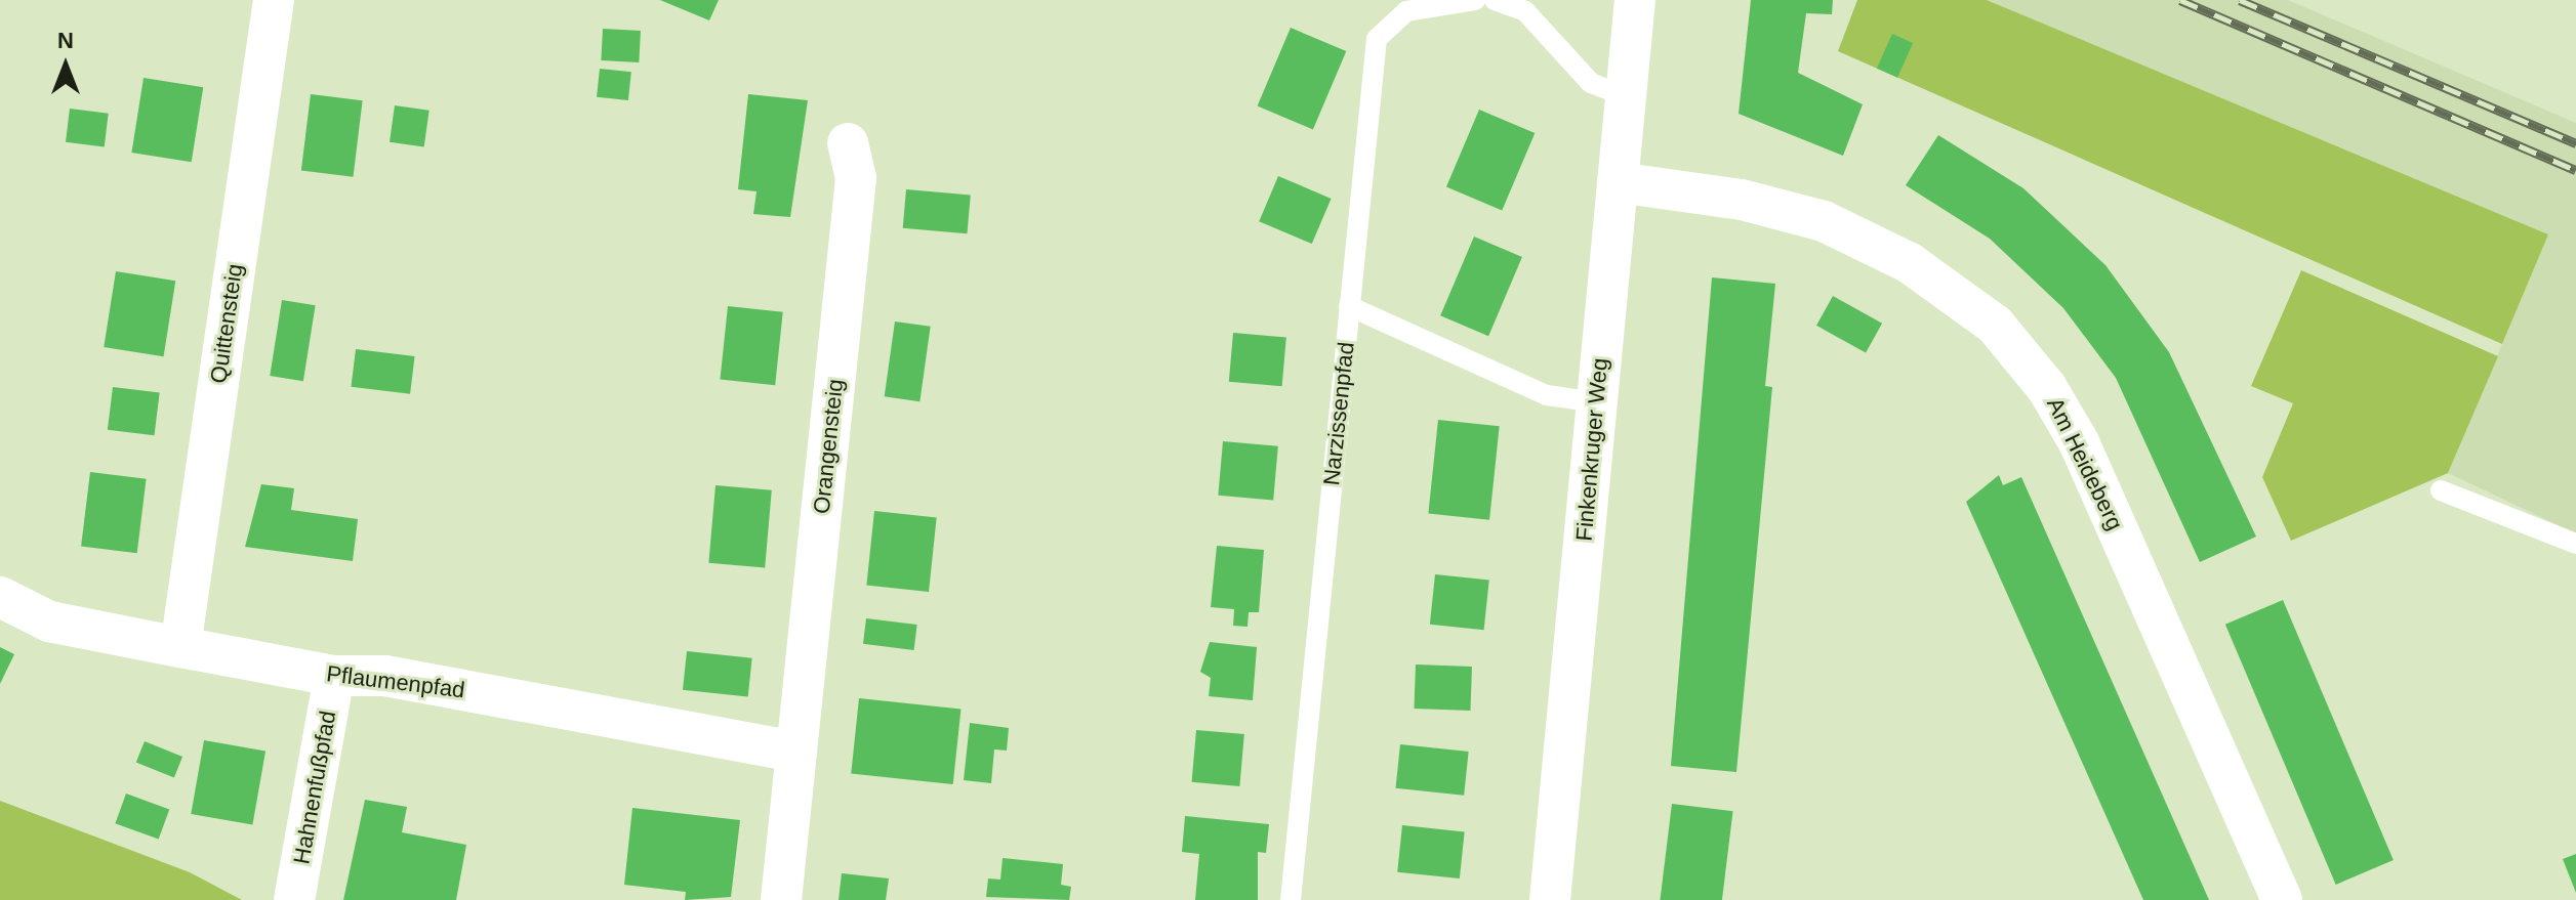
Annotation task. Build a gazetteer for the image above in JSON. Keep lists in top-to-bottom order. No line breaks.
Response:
{"streets":{"street":["Quittensteig","Orangensteig","Finkenkruger Weg","Am Heideberg","Pflaumenpfad","Hahnenfußpfad"],"lane":["Narzissenpfad"]},"crossings":[["Quittensteig","Pflaumenpfad"],["Orangensteig","Pflaumenpfad"],["Finkenkruger Weg","Am Heideberg"],["Pflaumenpfad","Hahnenfußpfad"]],"north":"top"}
